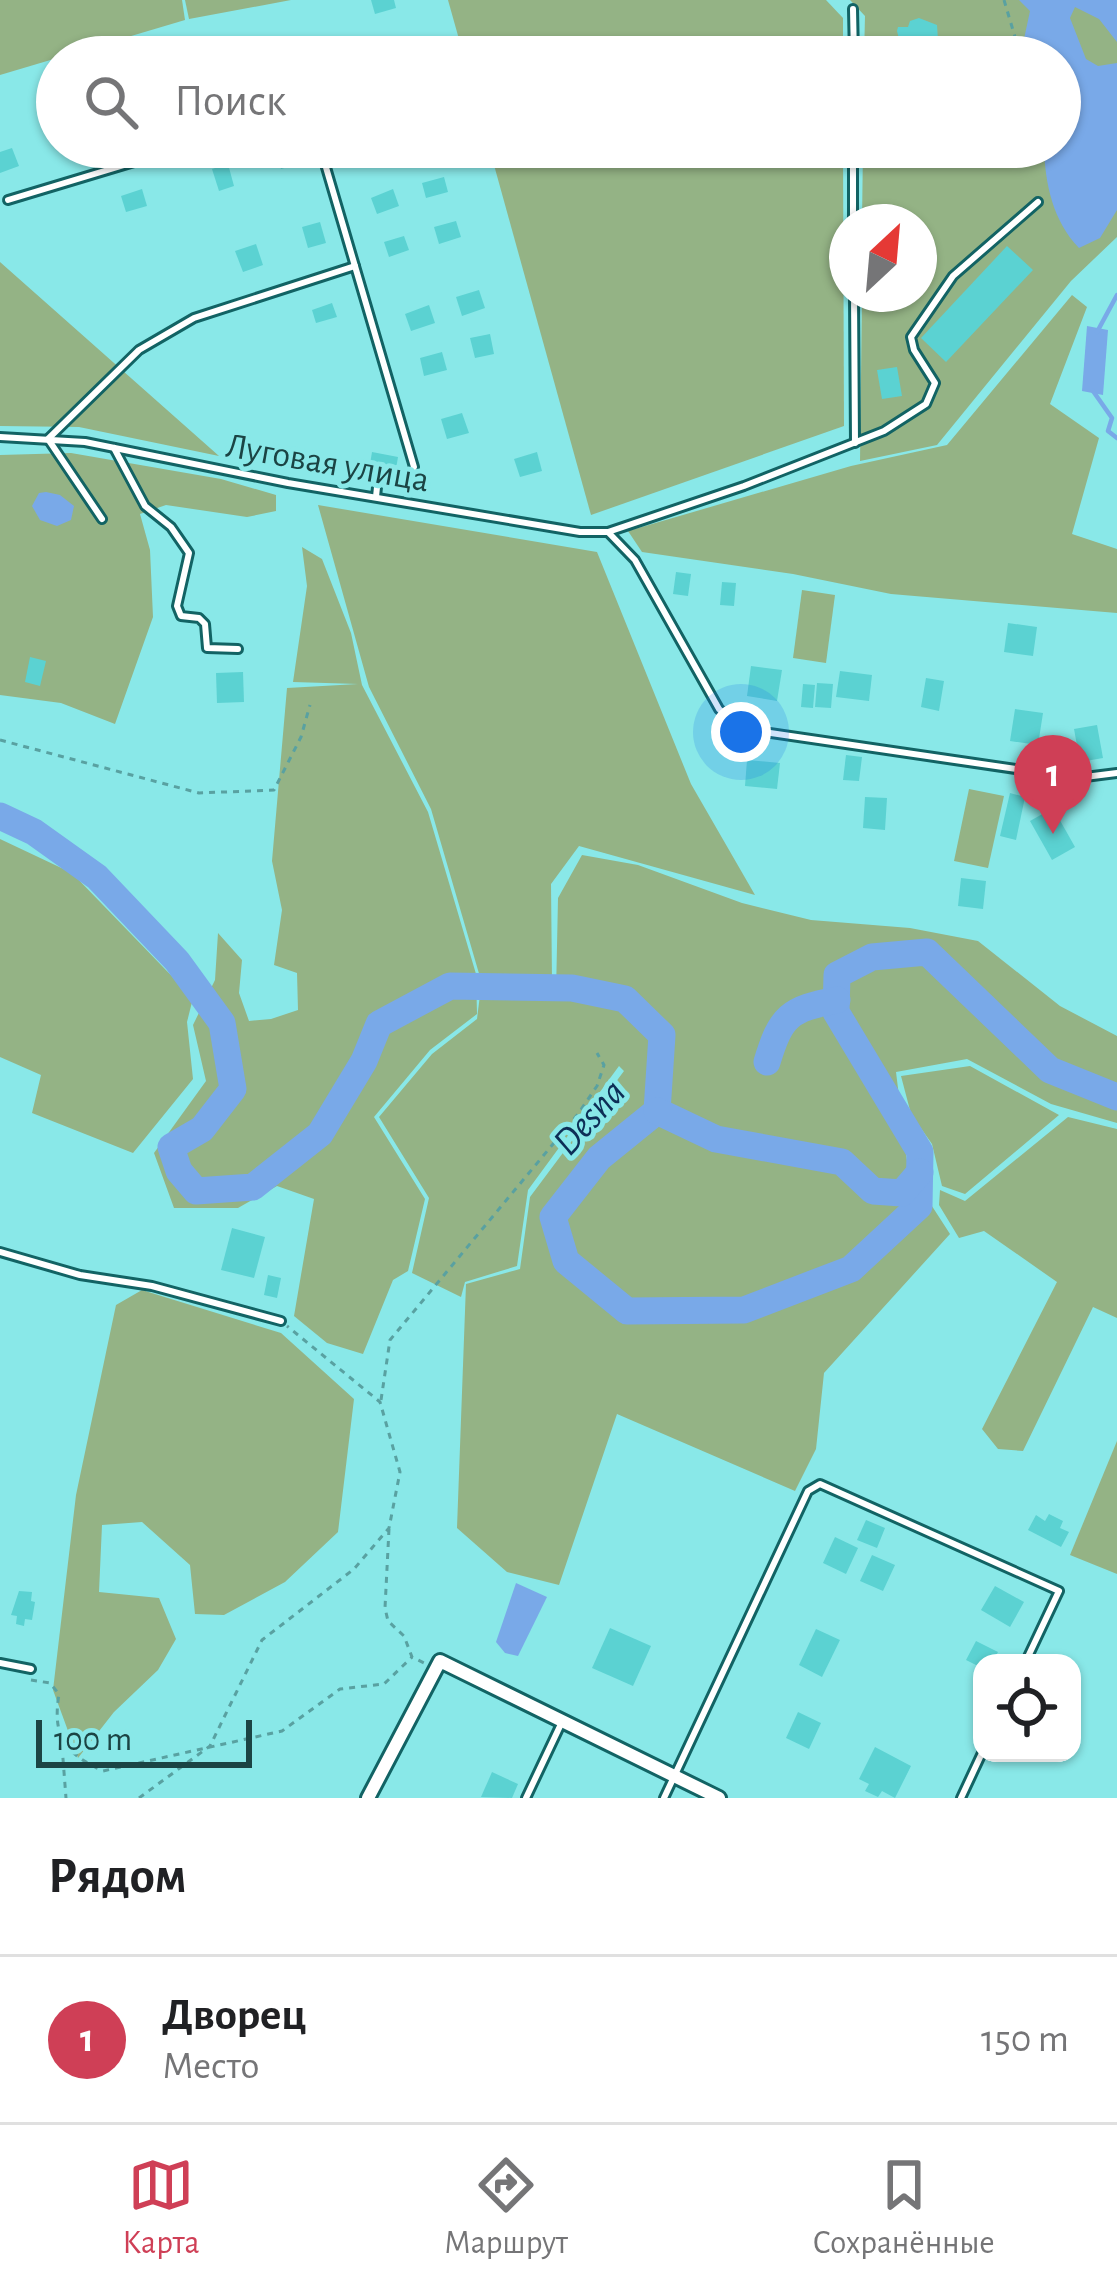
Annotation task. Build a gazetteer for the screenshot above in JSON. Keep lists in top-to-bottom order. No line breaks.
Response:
{"streets":{"lane":["Луговая улица"]},"water":["Desna"],"scale_bar":"100 m","north":"top right","page":{"search":"Поиск","pins":"1","scale":"100 m","heading":"Рядом","list":[{"mark":"1","name":"Дворец","note":"Место","value":"150 m"}],"nav":["Карта","Маршрут","Сохранённые"]}}
